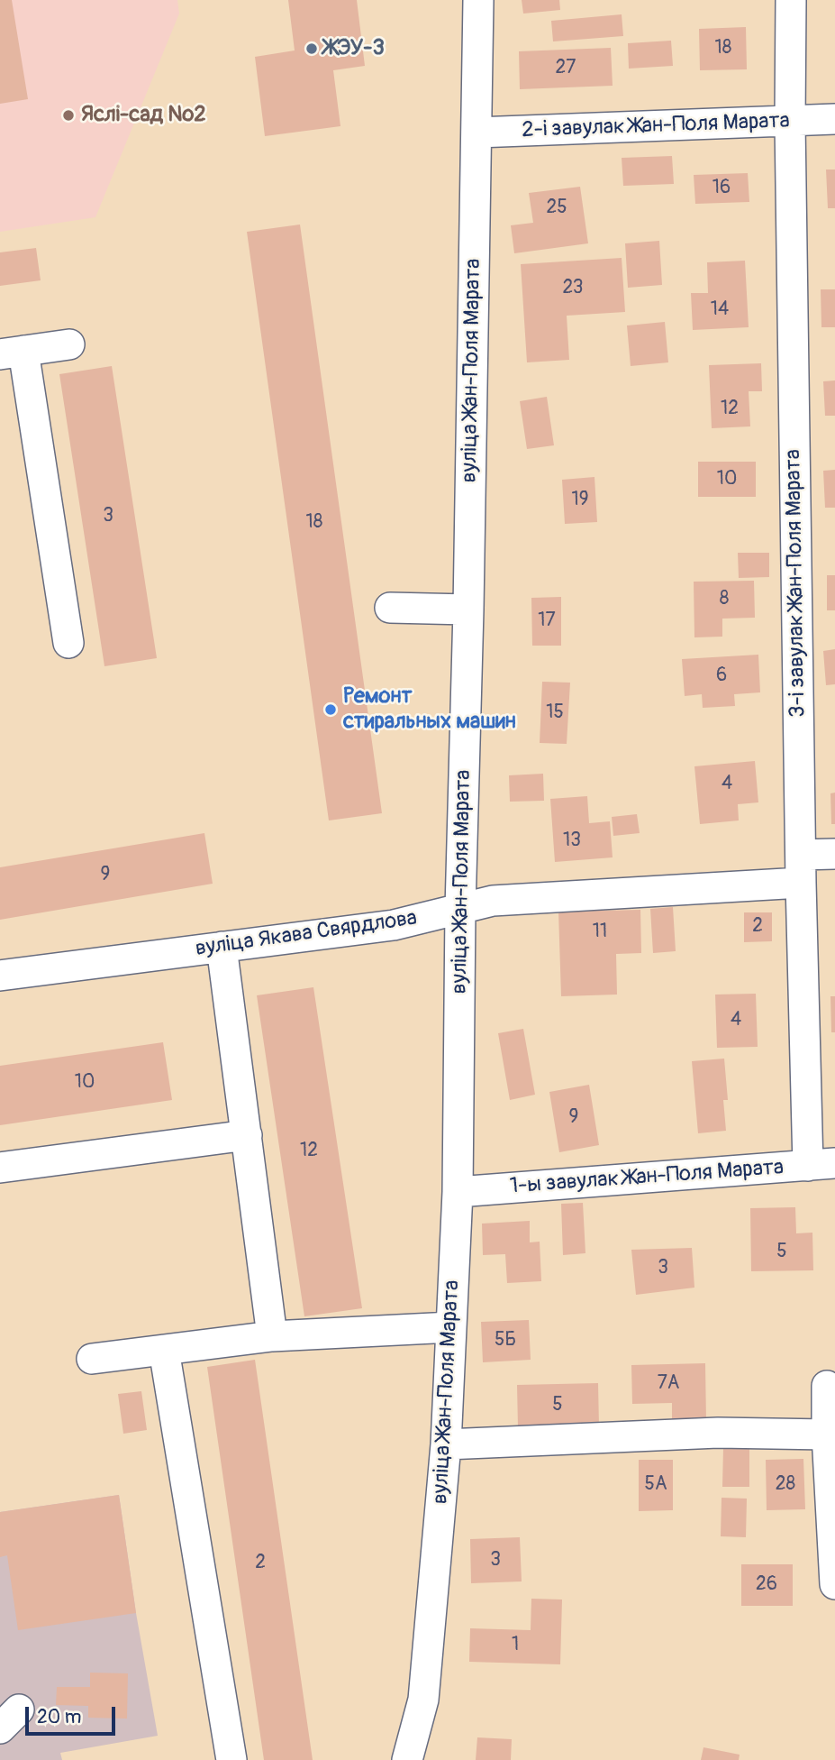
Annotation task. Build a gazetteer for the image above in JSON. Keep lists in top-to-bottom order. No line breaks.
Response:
{"streets":{"street":["2-і завулак Жан-Поля Марата","вуліца Жан-Поля Марата","3-і завулак Жан-Поля Марата","вуліца Якава Свярдлова","1-ы завулак Жан-Поля Марата"]},"crossings":[["2-і завулак Жан-Поля Марата","вуліца Жан-Поля Марата"],["2-і завулак Жан-Поля Марата","3-і завулак Жан-Поля Марата"],["вуліца Жан-Поля Марата","вуліца Якава Свярдлова"],["вуліца Жан-Поля Марата","1-ы завулак Жан-Поля Марата"],["3-і завулак Жан-Поля Марата","вуліца Якава Свярдлова"],["3-і завулак Жан-Поля Марата","1-ы завулак Жан-Поля Марата"]],"places":["ЖЭУ-3","Яслі-сад №2","Ремонт стиральных машин"],"house_numbers":["18","27","16","25","23","14","12","10","19","3","18","8","17","6","15","4","13","9","2","11","4","10","9","12","5","3","5Б","7А","5","5А","28","3","2","26","1"],"scale_bar":"20 m"}
